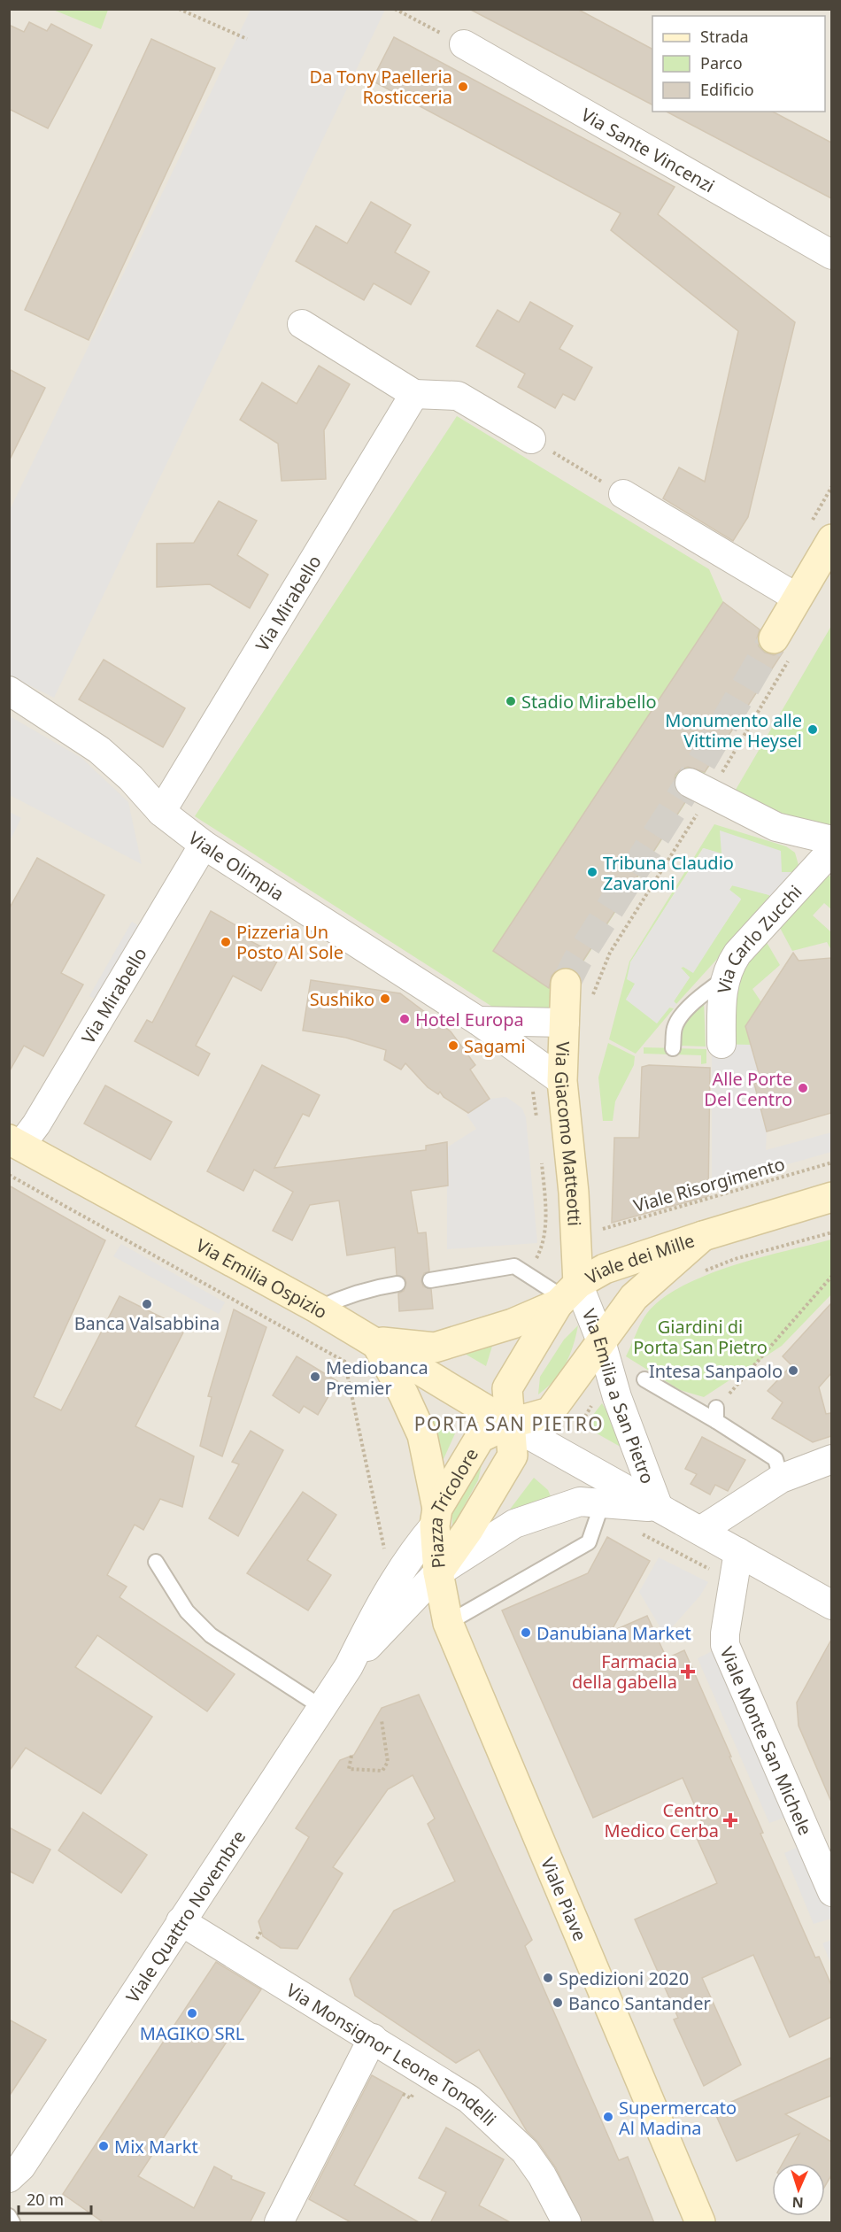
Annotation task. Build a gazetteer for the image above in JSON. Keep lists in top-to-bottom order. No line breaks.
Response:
{"streets":{"main road":["Via Giacomo Matteotti","Viale dei Mille","Via Emilia Ospizio","Piazza Tricolore","Viale Piave"],"street":["Via Sante Vincenzi","Via Mirabello","Viale Olimpia","Via Carlo Zucchi","Via Emilia a San Pietro","Viale Monte San Michele","Viale Quattro Novembre","Via Monsignor Leone Tondelli"],"path":["Viale Risorgimento"]},"crossings":[["Via Mirabello","Viale Olimpia"],["Via Mirabello","Via Emilia Ospizio"],["Viale Olimpia","Via Giacomo Matteotti"],["Via Giacomo Matteotti","Viale dei Mille"],["Via Giacomo Matteotti","Via Emilia a San Pietro"],["Via Giacomo Matteotti","Piazza Tricolore"],["Viale dei Mille","Via Emilia a San Pietro"],["Viale dei Mille","Piazza Tricolore"],["Via Emilia Ospizio","Via Emilia a San Pietro"],["Via Emilia Ospizio","Piazza Tricolore"],["Via Emilia a San Pietro","Piazza Tricolore"],["Via Emilia a San Pietro","Viale Monte San Michele"],["Via Emilia a San Pietro","Viale Piave"],["Via Emilia a San Pietro","Viale Quattro Novembre"],["Piazza Tricolore","Viale Piave"],["Piazza Tricolore","Viale Quattro Novembre"],["Viale Piave","Viale Quattro Novembre"],["Viale Quattro Novembre","Via Monsignor Leone Tondelli"]],"districts":["PORTA SAN PIETRO"],"parks":["Giardini di Porta San Pietro"],"places":{"other":["Da Tony Paelleria Rosticceria","Stadio Mirabello","Monumento alle Vittime Heysel","Tribuna Claudio Zavaroni","Pizzeria Un Posto Al Sole","Sushiko","Hotel Europa","Sagami","Alle Porte Del Centro","Banca Valsabbina","Intesa Sanpaolo","Mediobanca Premier","Danubiana Market","Spedizioni 2020","Banco Santander","MAGIKO SRL","Supermercato Al Madina","Mix Markt"],"health":["Farmacia della gabella","Centro Medico Cerba"]},"legend":["Strada","Parco","Edificio"],"scale_bar":"20 m","north":"bottom"}
